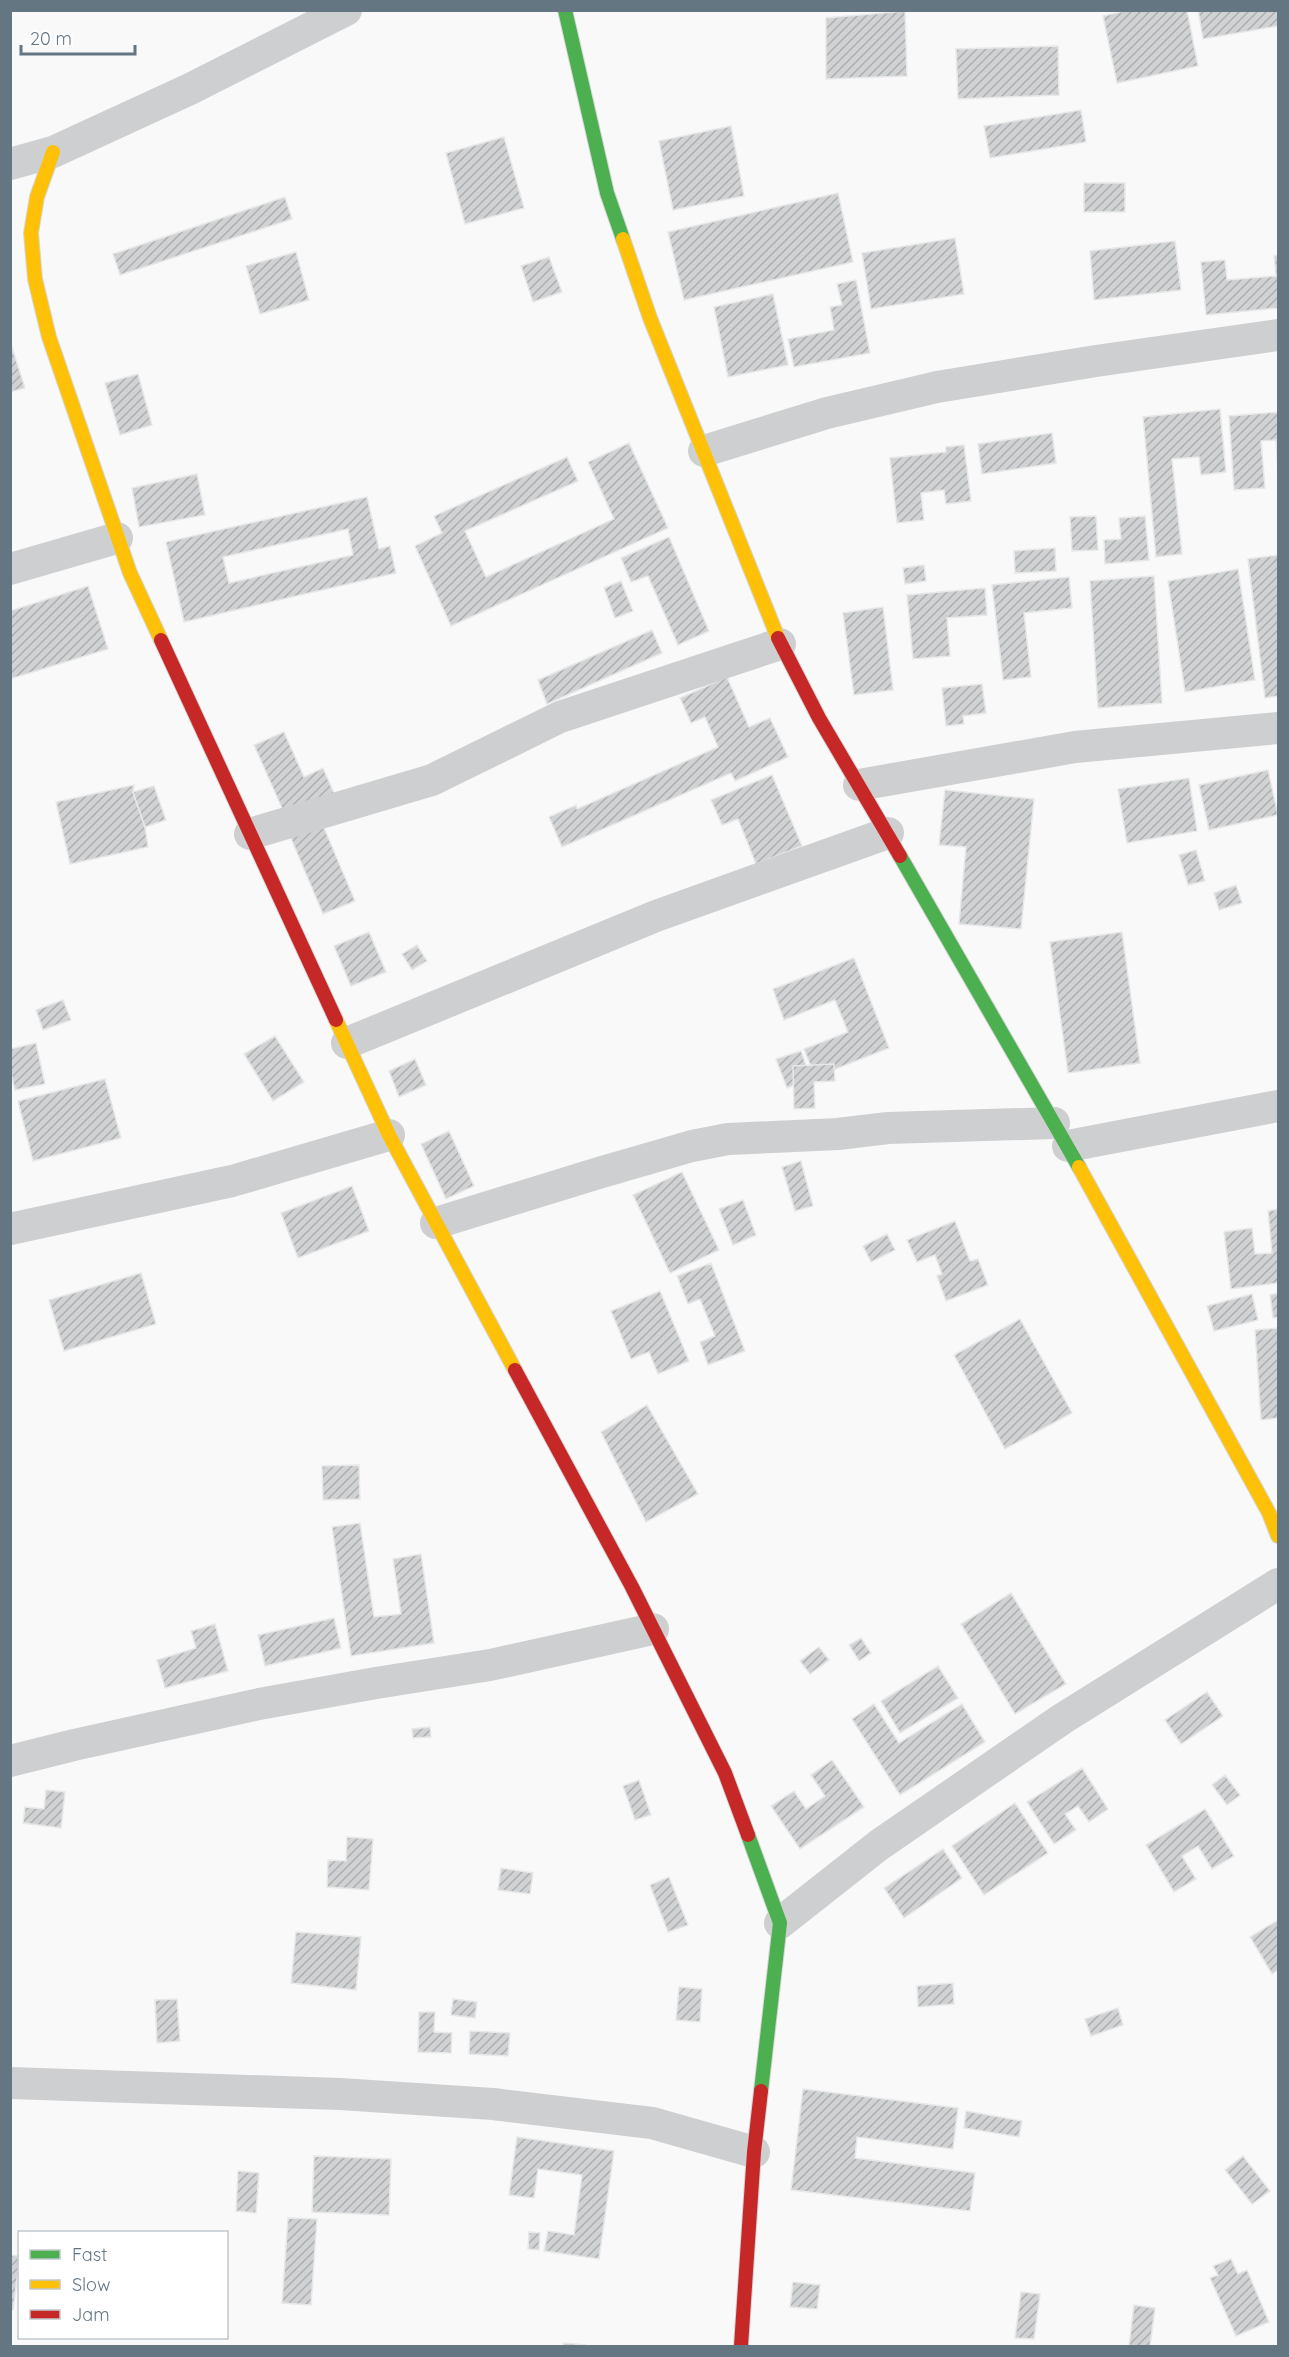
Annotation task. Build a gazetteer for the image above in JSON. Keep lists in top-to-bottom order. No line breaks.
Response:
{"legend":["Fast","Slow","Jam"],"scale_bar":"20 m"}
